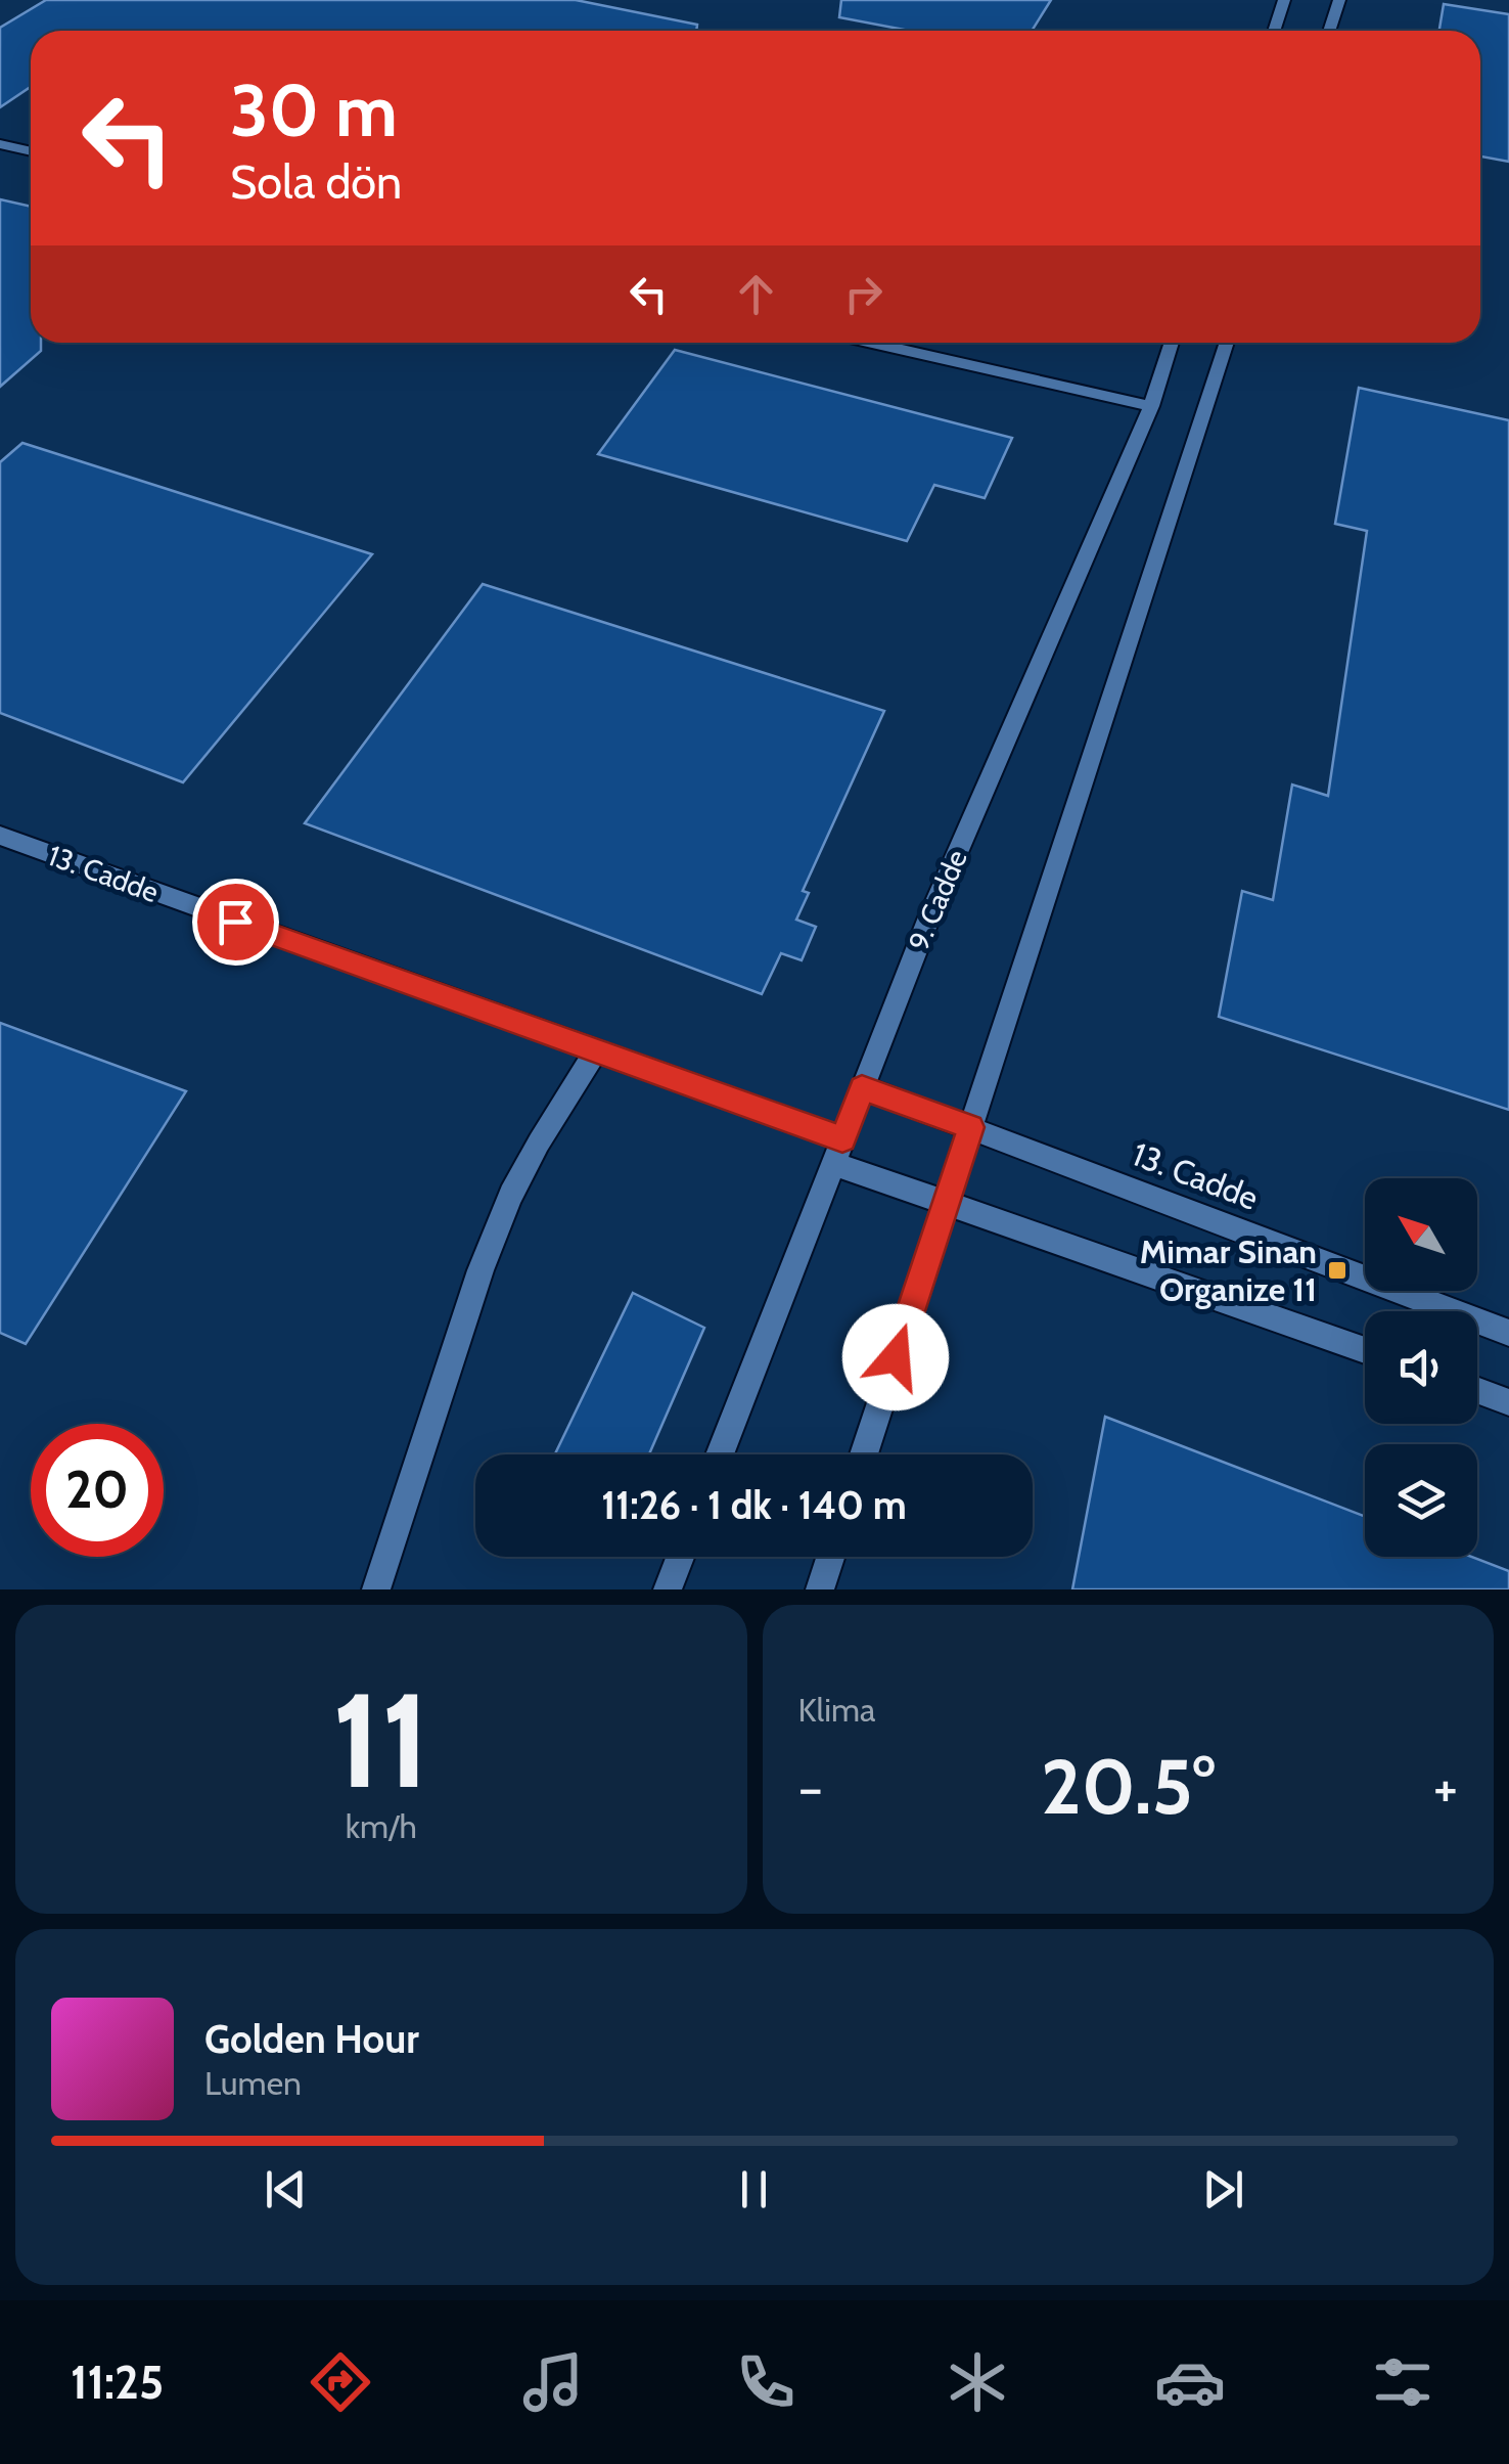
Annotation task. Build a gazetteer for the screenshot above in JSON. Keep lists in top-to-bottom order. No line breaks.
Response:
{"streets":{"lane":["13. Cadde","9. Cadde"]},"crossings":[["13. Cadde","9. Cadde"]],"places":{"transit":["Mimar Sinan Organize 11"]},"north":"top left","page":{"turn":["30 m","Sola dön"],"limit":"20","trip":"11:26 · 1 dk · 140 m","tile":[["11","km/h"],"Klima"],"heat":["−","20.5°","+"],"song":["Golden Hour","Lumen"],"tabs":"11:25"}}
